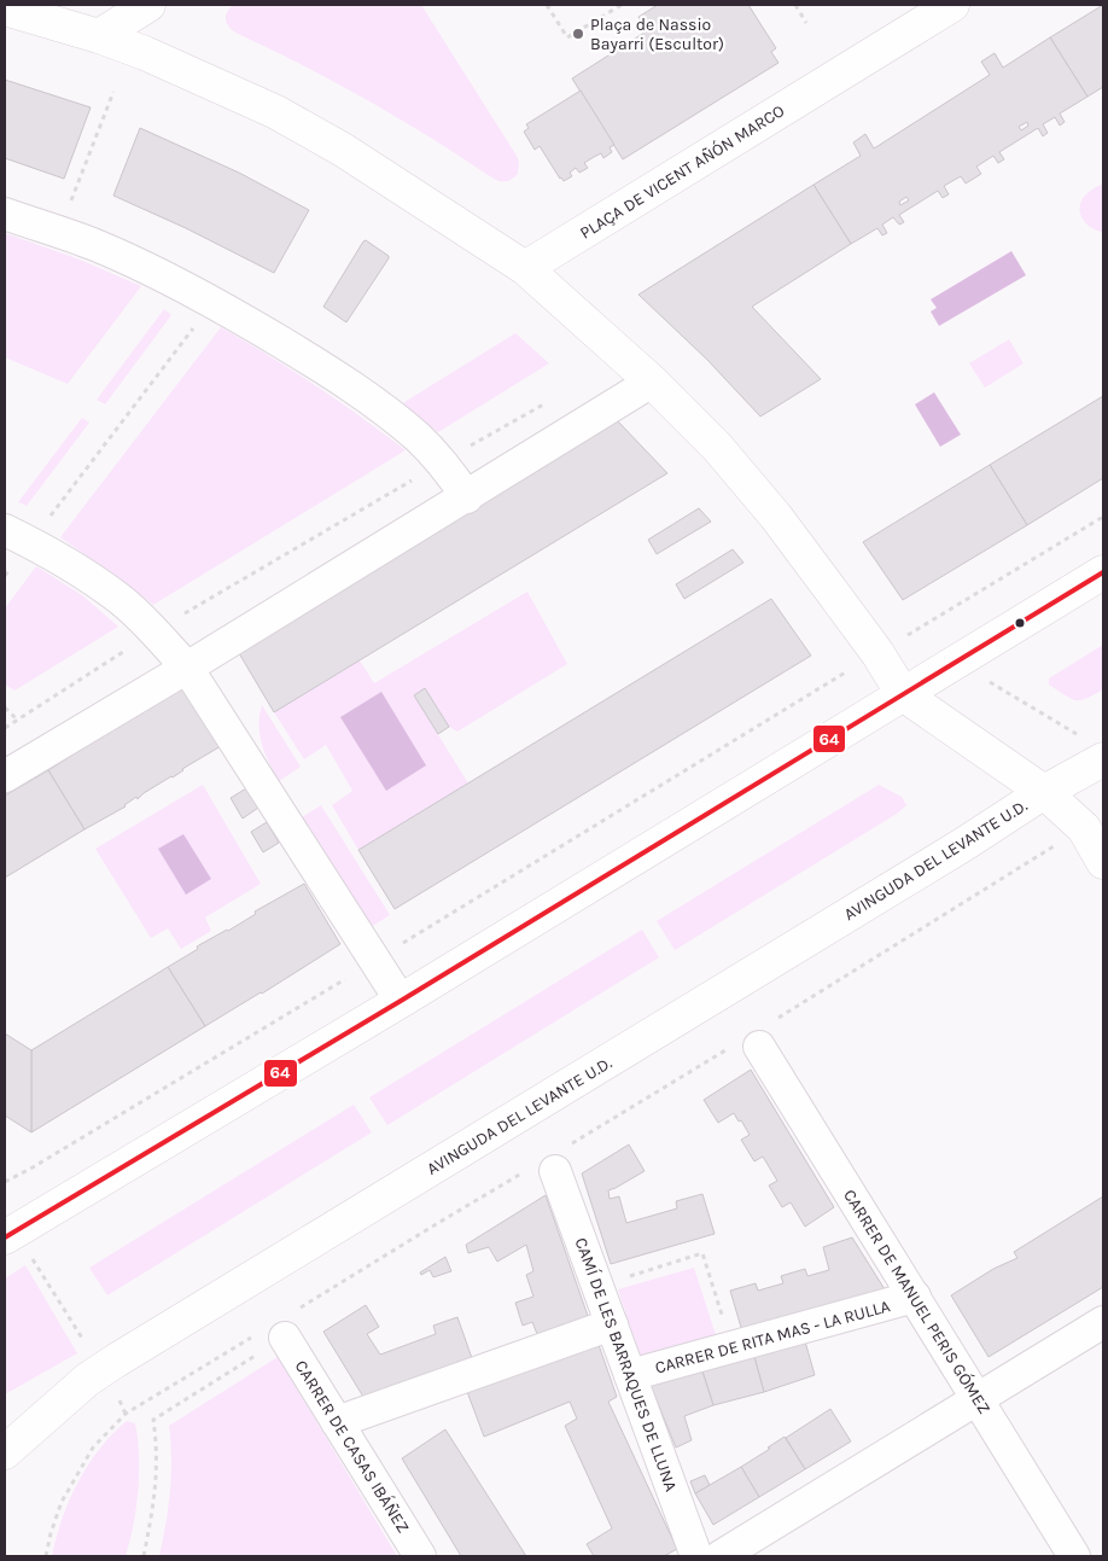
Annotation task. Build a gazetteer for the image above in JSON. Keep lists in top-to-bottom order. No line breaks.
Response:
{"streets":{"street":["PLAÇA DE VICENT AÑÓN MARCO","AVINGUDA DEL LEVANTE U.D.","CARRER DE MANUEL PERIS GÓMEZ","CARRER DE RITA MAS - LA RULLA","CAMÍ DE LES BARRAQUES DE LLUNA","CARRER DE CASAS IBÁÑEZ"]},"crossings":[["PLAÇA DE VICENT AÑÓN MARCO","AVINGUDA DEL LEVANTE U.D."],["CARRER DE MANUEL PERIS GÓMEZ","CARRER DE RITA MAS - LA RULLA"],["CARRER DE RITA MAS - LA RULLA","CAMÍ DE LES BARRAQUES DE LLUNA"]],"places":["Plaça de Nassio Bayarri (Escultor)"],"lines":["transit line 64"]}
